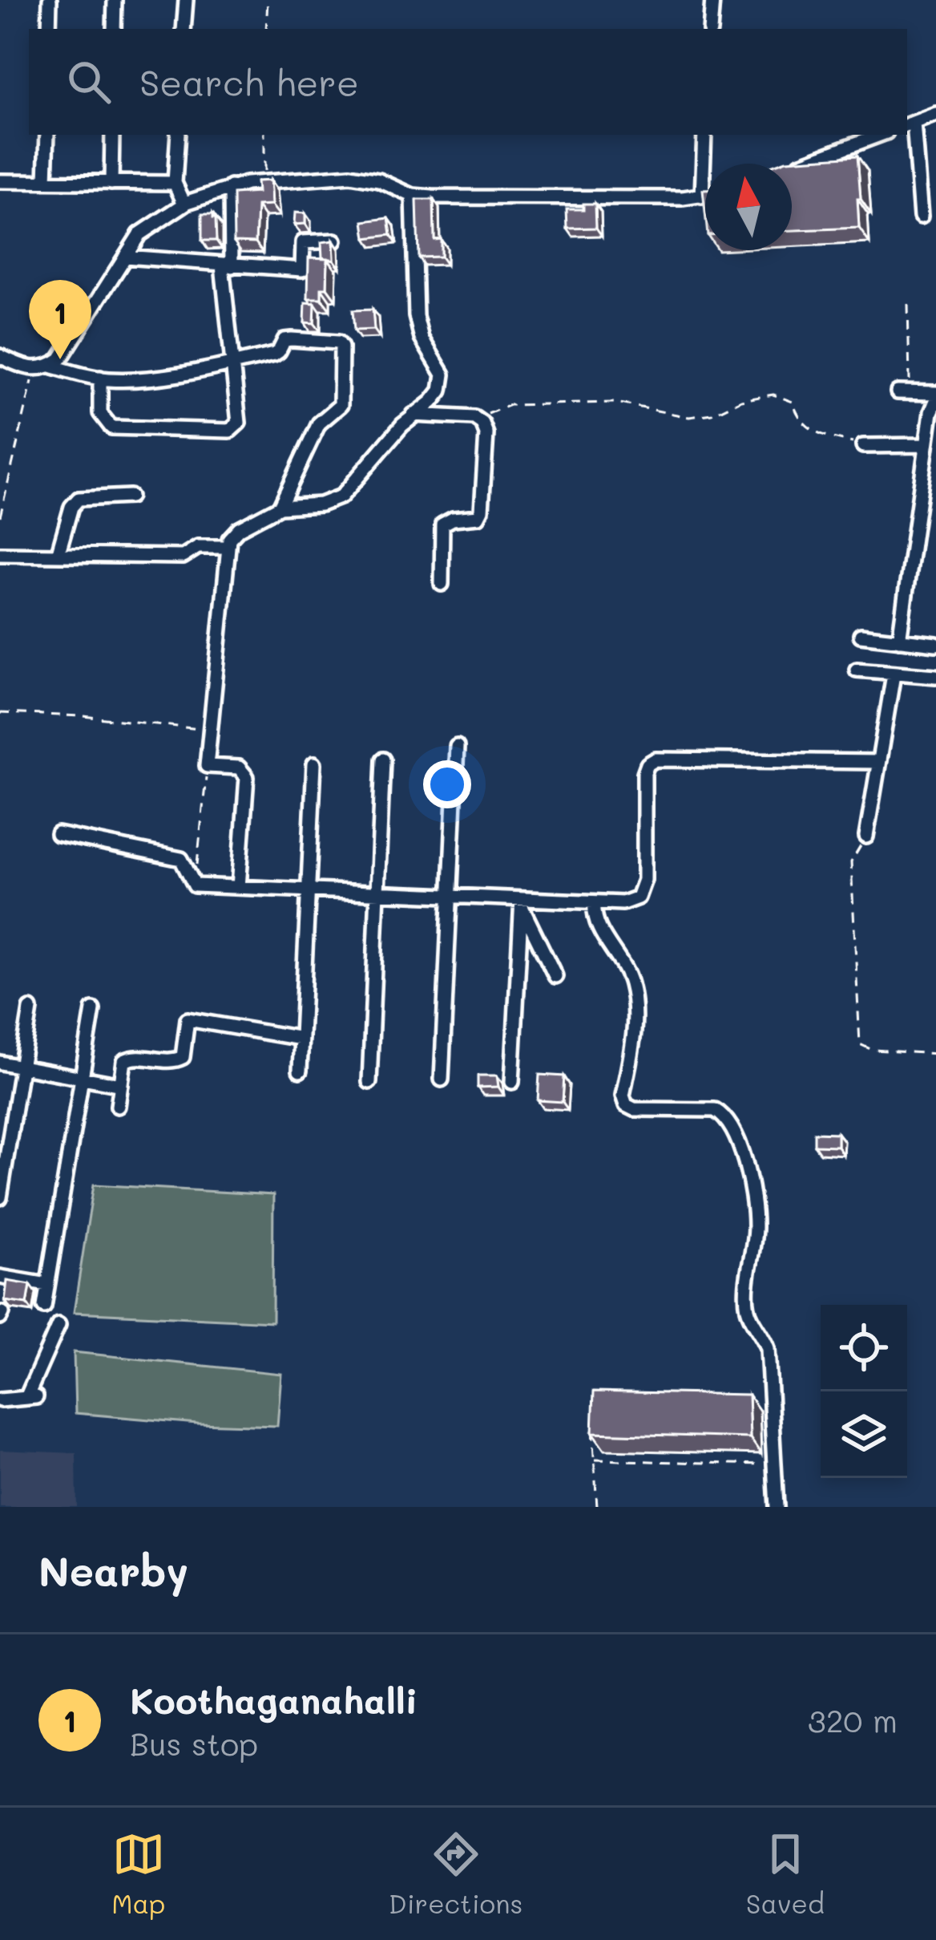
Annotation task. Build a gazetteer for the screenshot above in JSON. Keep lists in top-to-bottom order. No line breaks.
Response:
{"north":"top","page":{"search":"Search here","pins":"1","heading":"Nearby","list":[{"mark":"1","name":"Koothaganahalli","note":"Bus stop","value":"320 m"}],"nav":["Map","Directions","Saved"]}}
